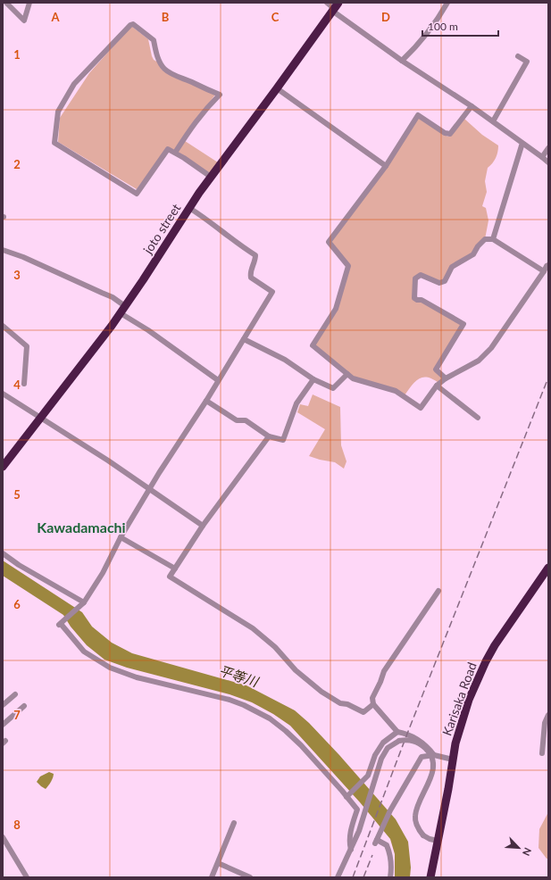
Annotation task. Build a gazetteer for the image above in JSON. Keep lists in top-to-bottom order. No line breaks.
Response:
{"streets":{"highway":["joto street","Karisaka Road"]},"districts":["Kawadamachi"],"water":["平等川"],"scale_bar":"100 m","north":"bottom right","grid":{"columns":["A","B","C","D"],"rows":["1","2","3","4","5","6","7","8"]}}
